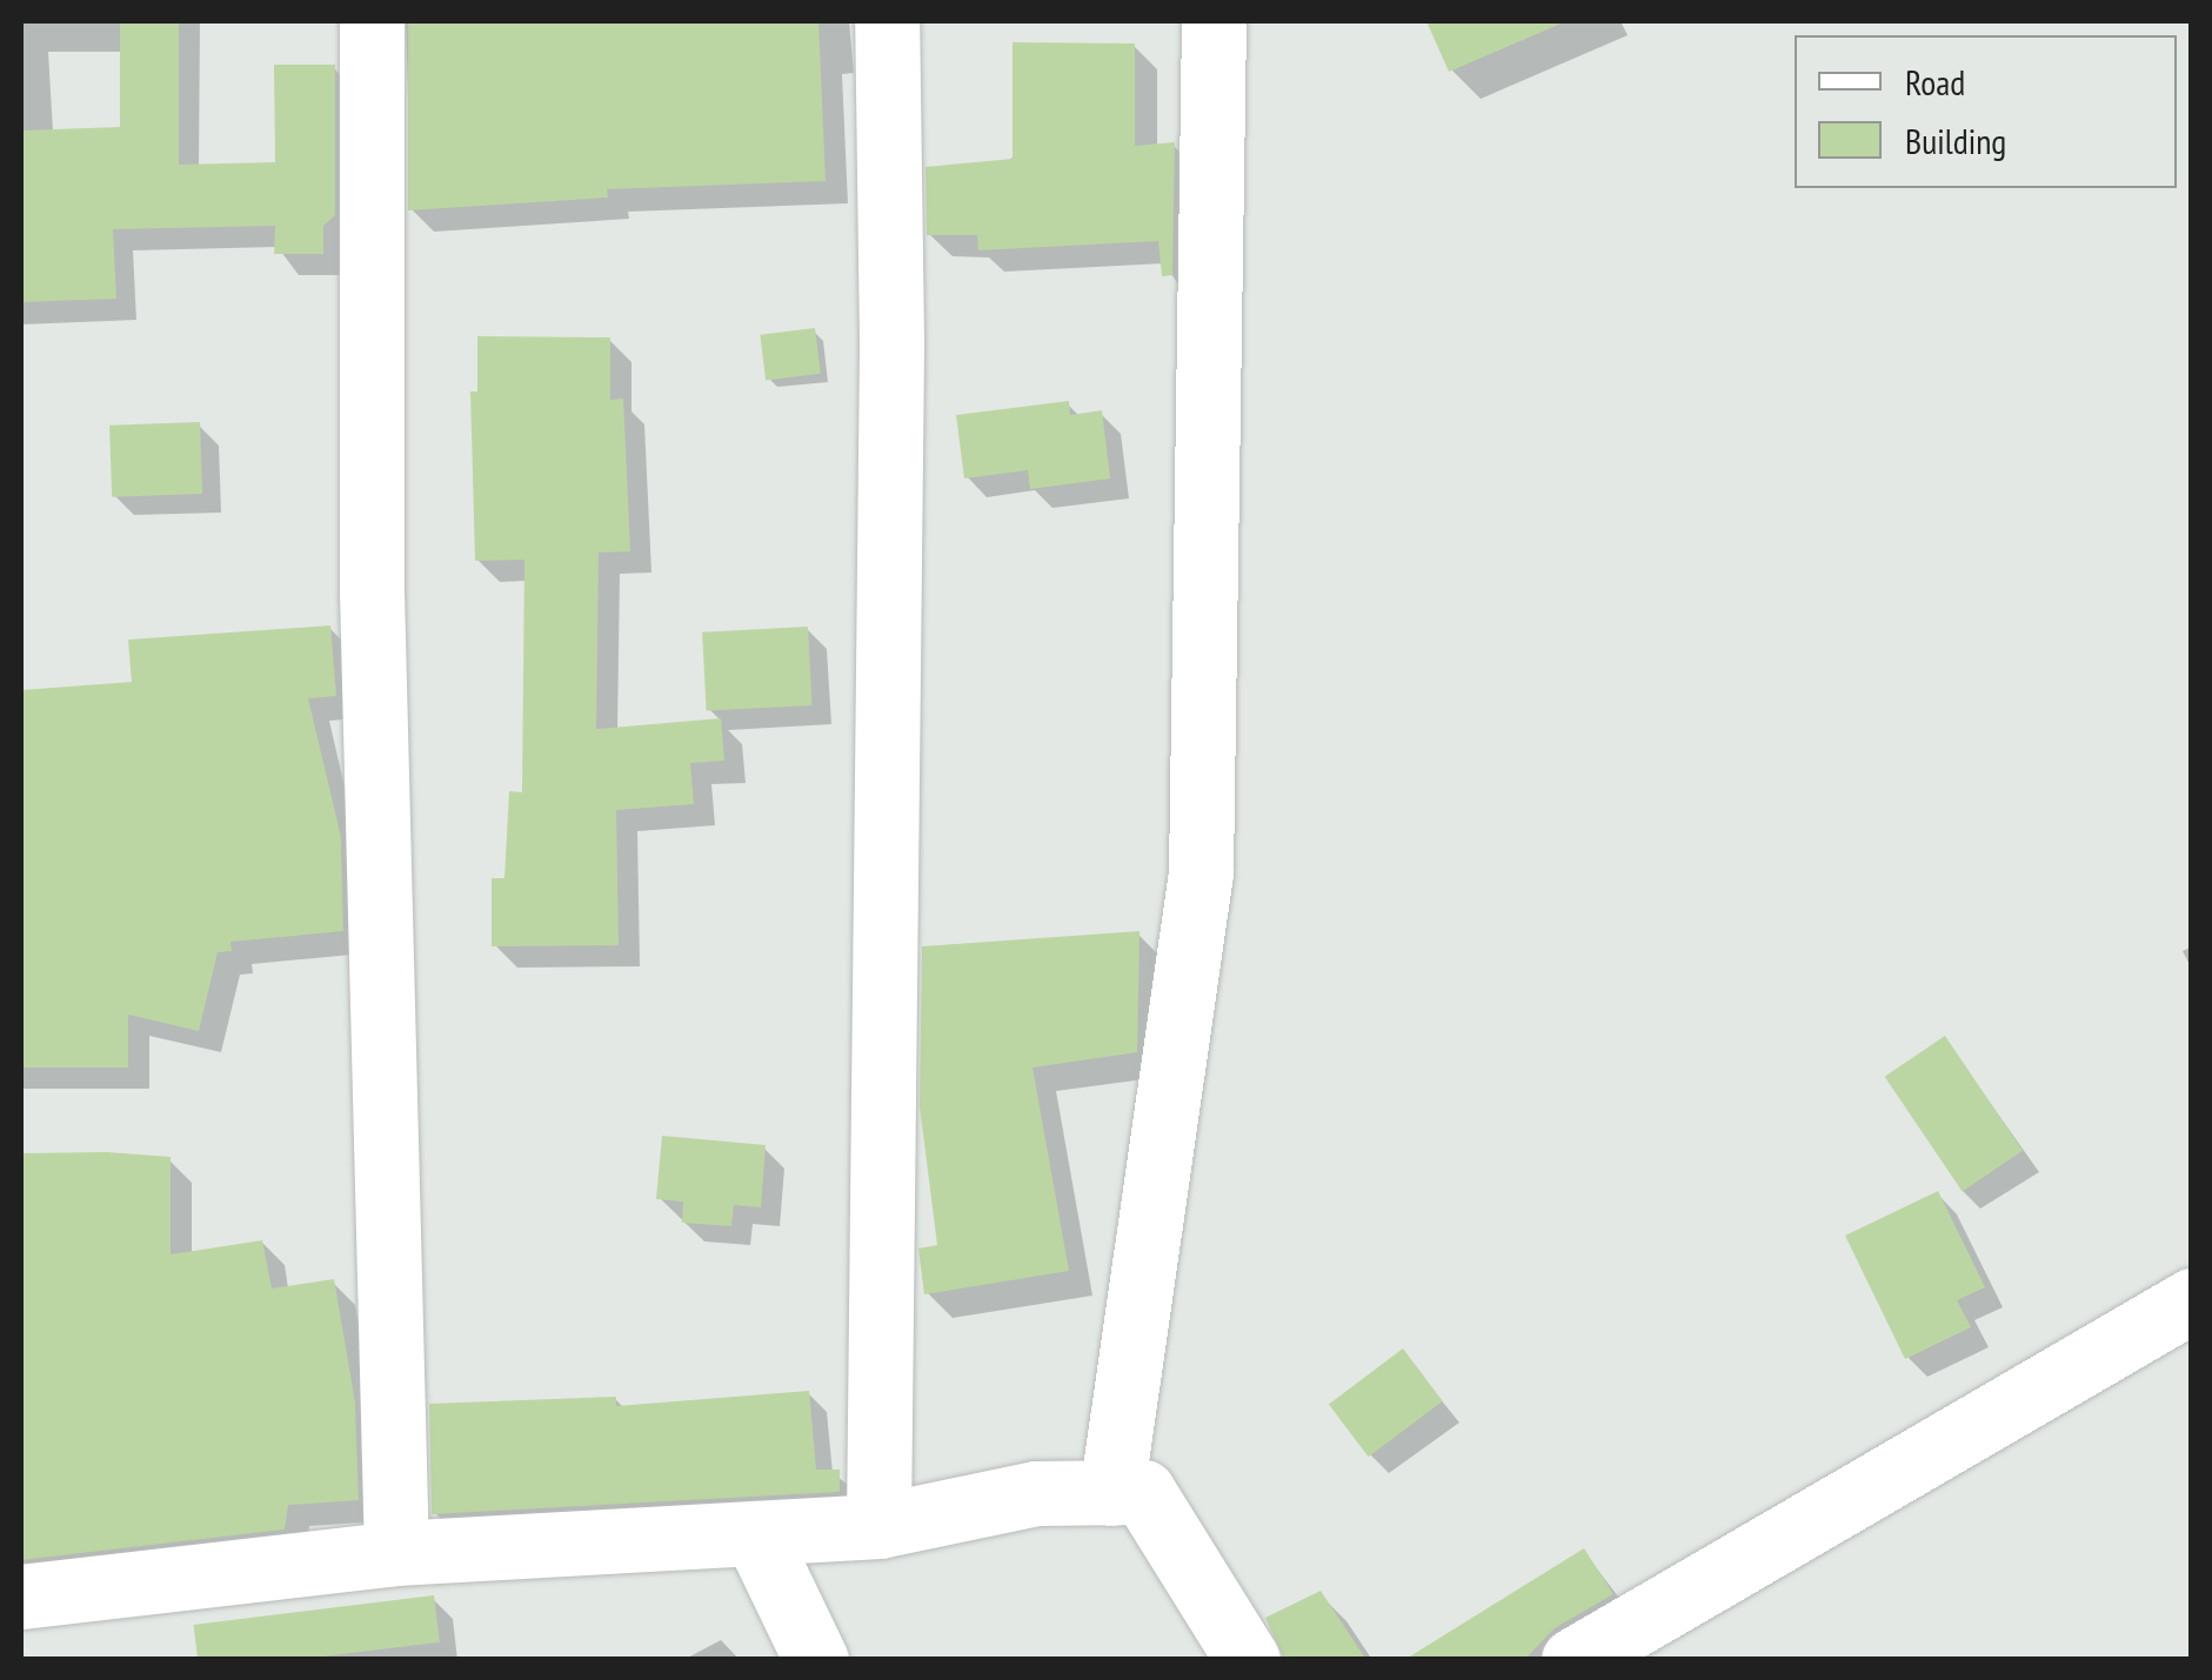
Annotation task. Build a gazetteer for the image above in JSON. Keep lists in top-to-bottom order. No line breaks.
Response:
{"legend":["Road","Building"]}
